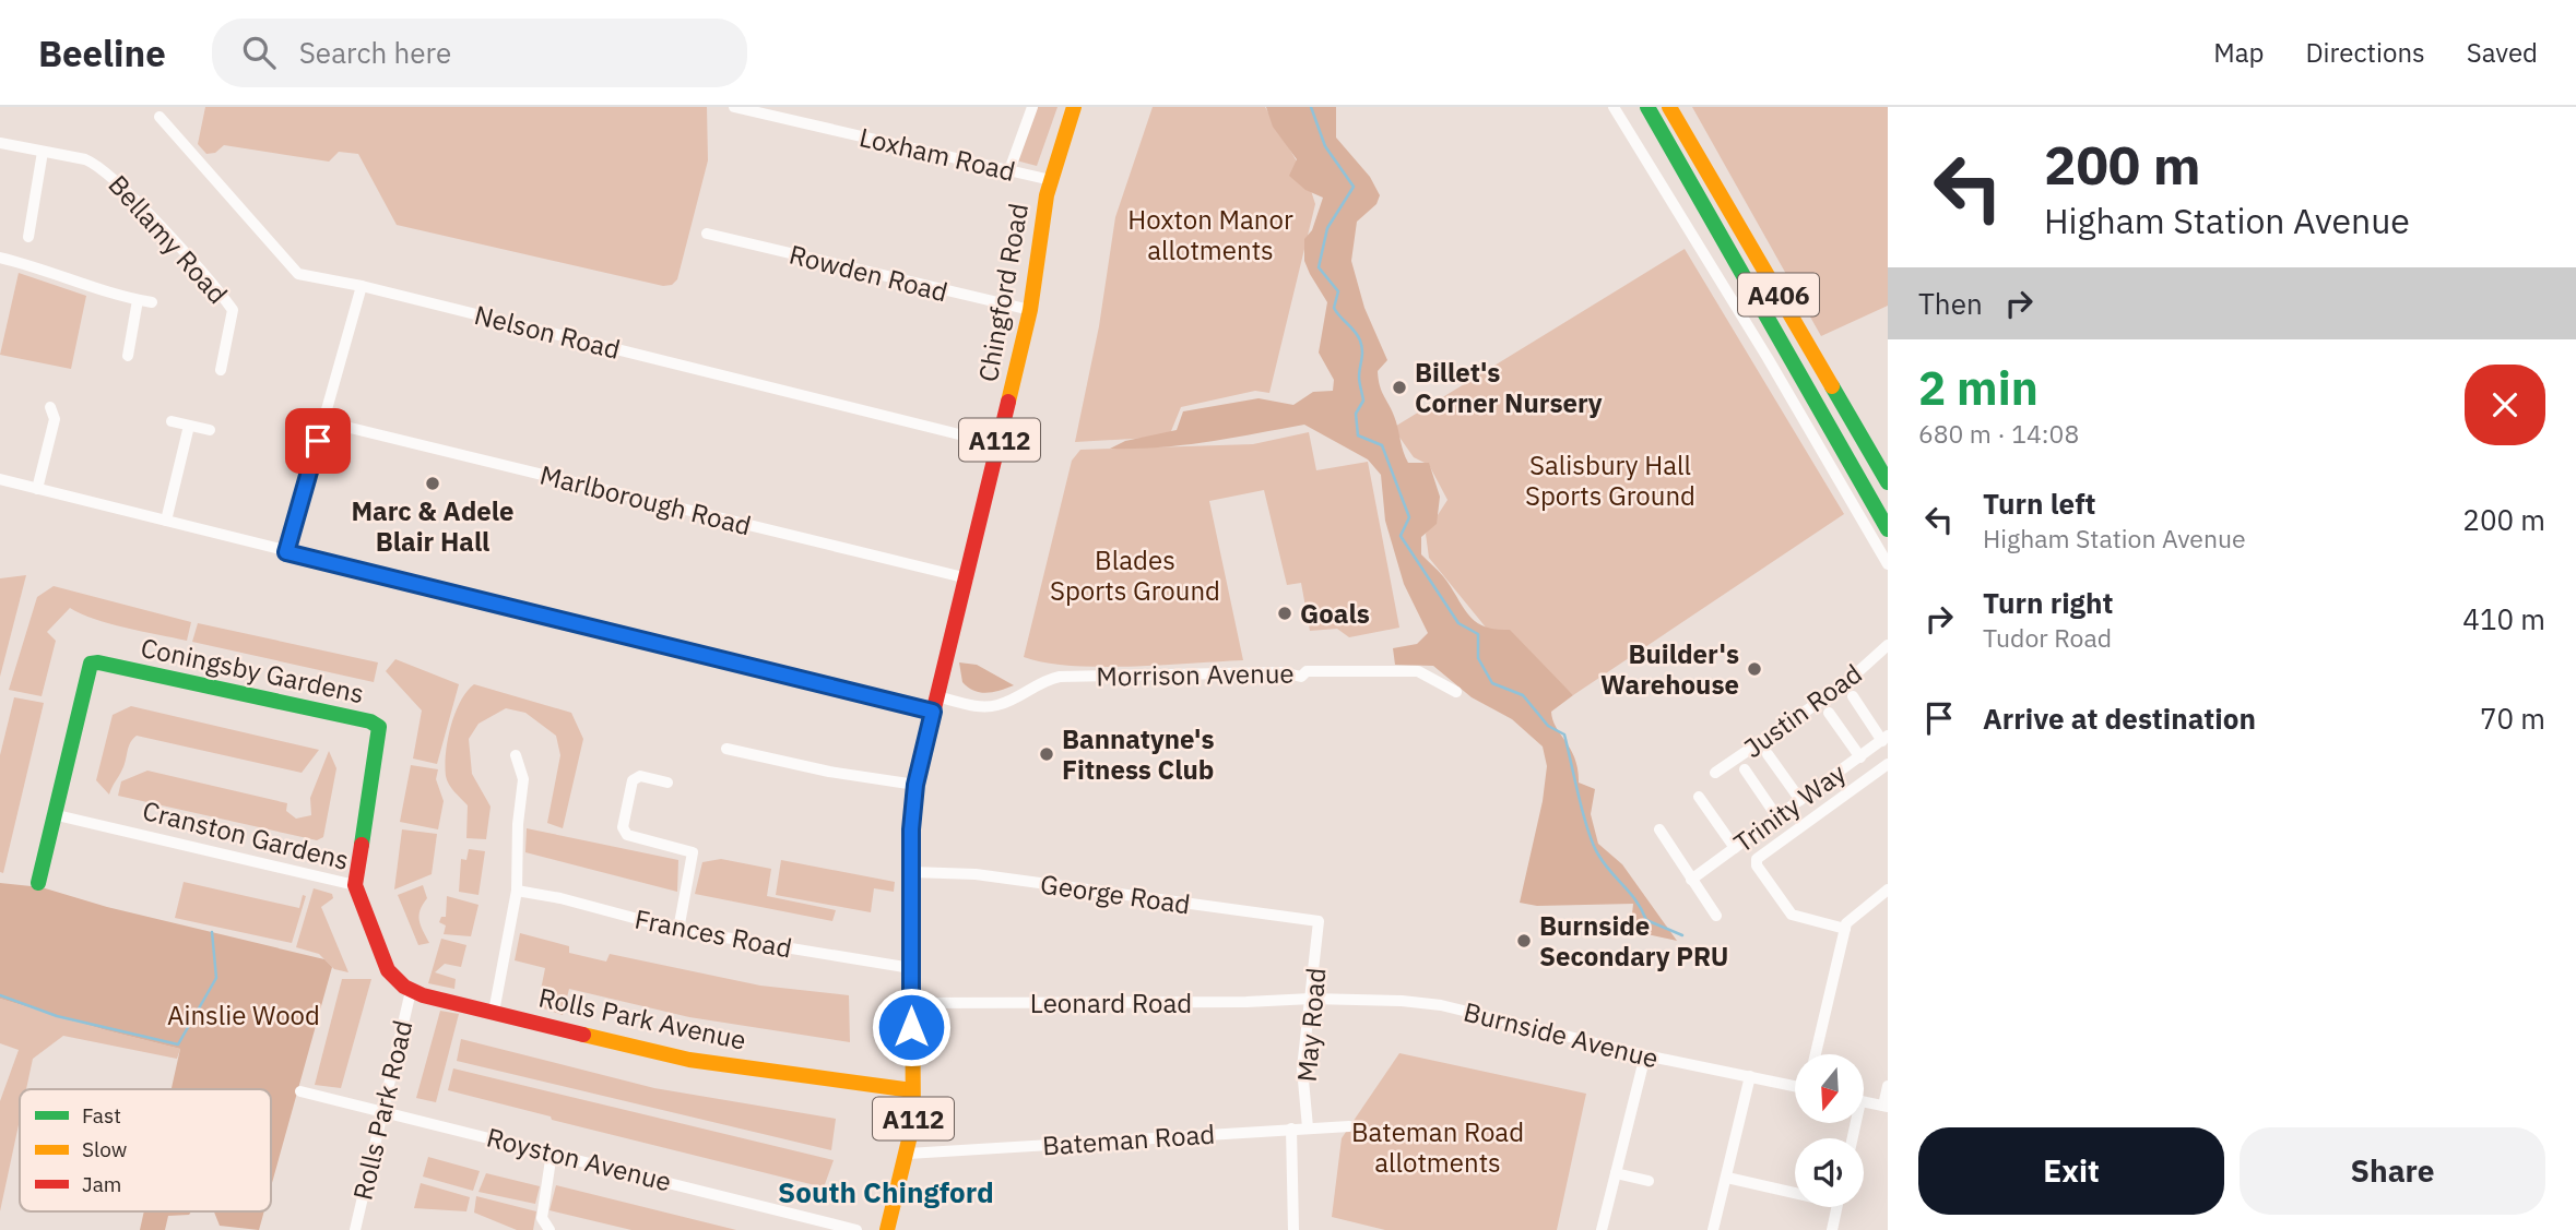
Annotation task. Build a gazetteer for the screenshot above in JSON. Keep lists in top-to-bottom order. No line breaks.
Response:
{"streets":{"main road":["Chingford Road","A406","A112","Coningsby Gardens","Cranston Gardens","Rolls Park Avenue"],"street":["Loxham Road","Bellamy Road","Rowden Road","Nelson Road","Marlborough Road","Morrison Avenue","Justin Road","Trinity Way","George Road","Frances Road","Leonard Road","May Road","Burnside Avenue","Rolls Park Road","Bateman Road","Royston Avenue"]},"crossings":[["Loxham Road","Chingford Road"],["Rowden Road","Chingford Road"],["Chingford Road","Nelson Road"],["Chingford Road","A112"],["Chingford Road","Marlborough Road"],["Chingford Road","Morrison Avenue"],["A112","Morrison Avenue"],["A112","George Road"],["A112","Frances Road"],["A112","Leonard Road"],["A112","Rolls Park Avenue"],["A112","Bateman Road"],["Coningsby Gardens","Cranston Gardens"],["Cranston Gardens","Rolls Park Avenue"],["Cranston Gardens","Rolls Park Road"],["George Road","May Road"],["Leonard Road","May Road"],["Leonard Road","Burnside Avenue"],["Rolls Park Avenue","Rolls Park Road"],["May Road","Burnside Avenue"],["May Road","Bateman Road"],["Rolls Park Road","Royston Avenue"]],"districts":["South Chingford"],"parks":["Hoxton Manor allotments","Salisbury Hall Sports Ground","Blades Sports Ground","Ainslie Wood","Bateman Road allotments"],"places":["Billet's Corner Nursery","Marc & Adele Blair Hall","Goals","Builder's Warehouse","Bannatyne's Fitness Club","Burnside Secondary PRU"],"legend":["Fast","Slow","Jam"],"north":"bottom","page":{"header":"Beeline","search":"Search here","nav":["Map","Directions","Saved"],"turn":["200 m","Higham Station Avenue"],"then":"Then","heading":["2 min","680 m · 14:08"],"list":[{"name":"Turn left","note":"Higham Station Avenue","value":"200 m"},{"name":"Turn right","note":"Tudor Road","value":"410 m"},{"name":"Arrive at destination","value":"70 m"}],"buttons":["Exit","Share"]}}
